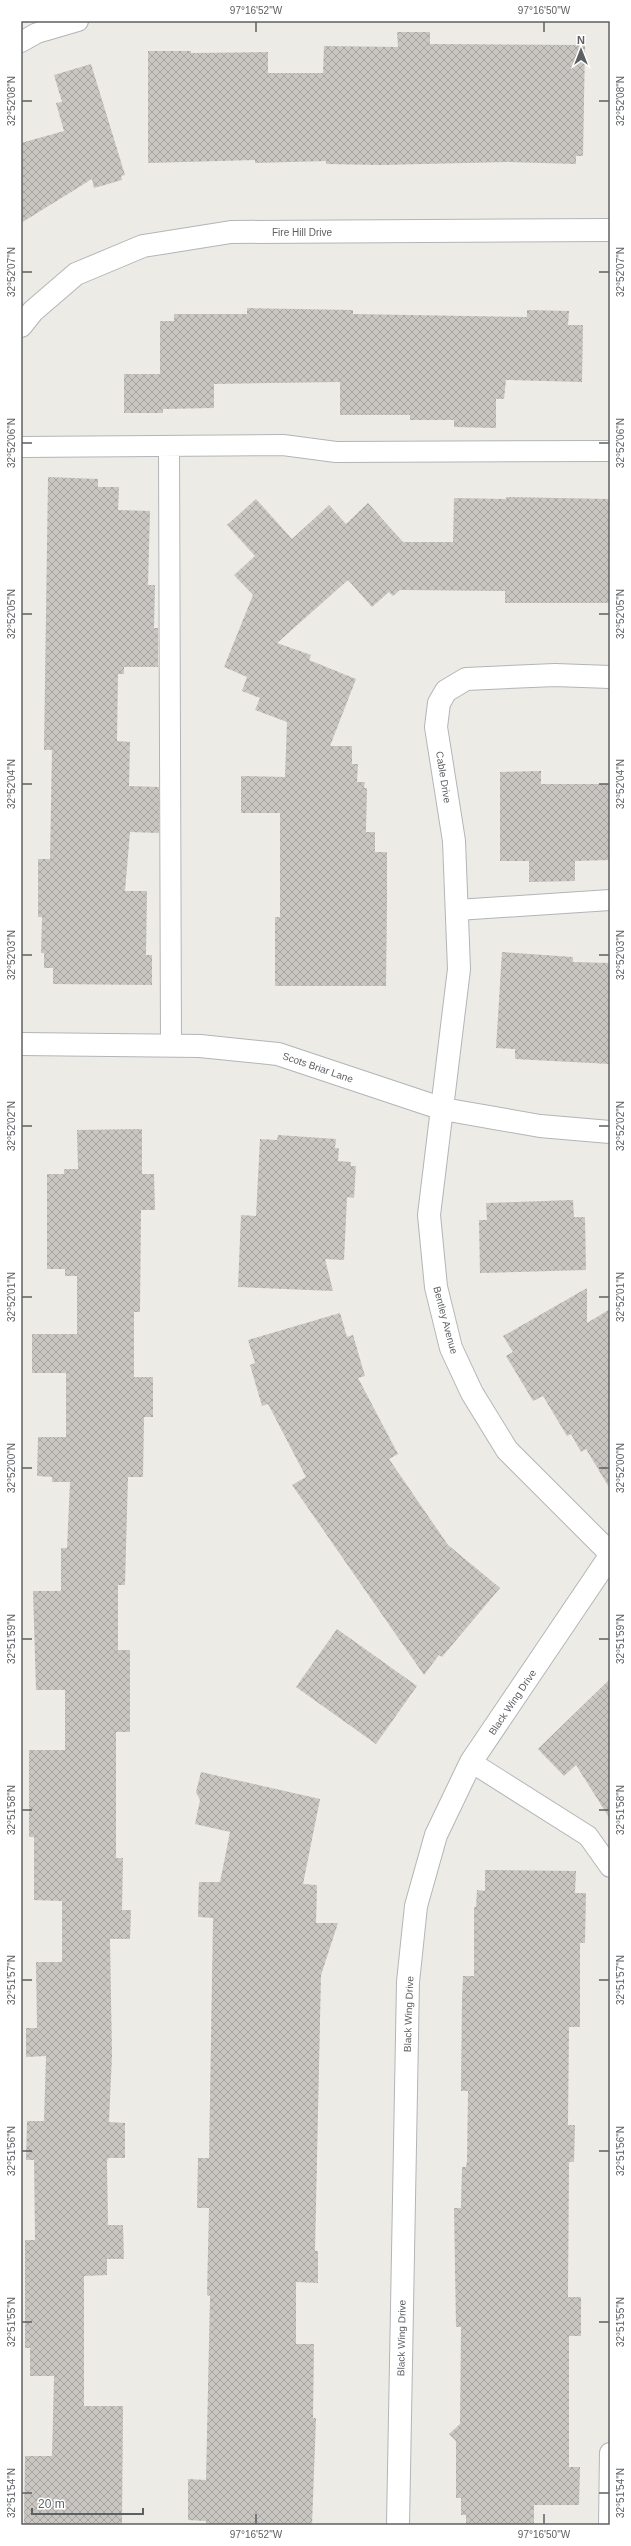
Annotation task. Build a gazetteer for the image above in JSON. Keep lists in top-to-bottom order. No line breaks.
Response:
{"streets":{"street":["Fire Hill Drive","Cable Drive","Scots Briar Lane","Bentley Avenue","Black Wing Drive"]},"crossings":[["Cable Drive","Bentley Avenue"],["Scots Briar Lane","Bentley Avenue"]],"scale_bar":"20 m","north":"top","coordinates":["97°16'52\"W","97°16'50\"W","32°52'08\"N","32°52'07\"N","32°52'06\"N","32°52'05\"N","32°52'04\"N","32°52'03\"N","32°52'02\"N","32°52'01\"N","32°52'00\"N","32°51'59\"N","32°51'58\"N","32°51'57\"N","32°51'56\"N","32°51'55\"N","32°51'54\"N"]}
